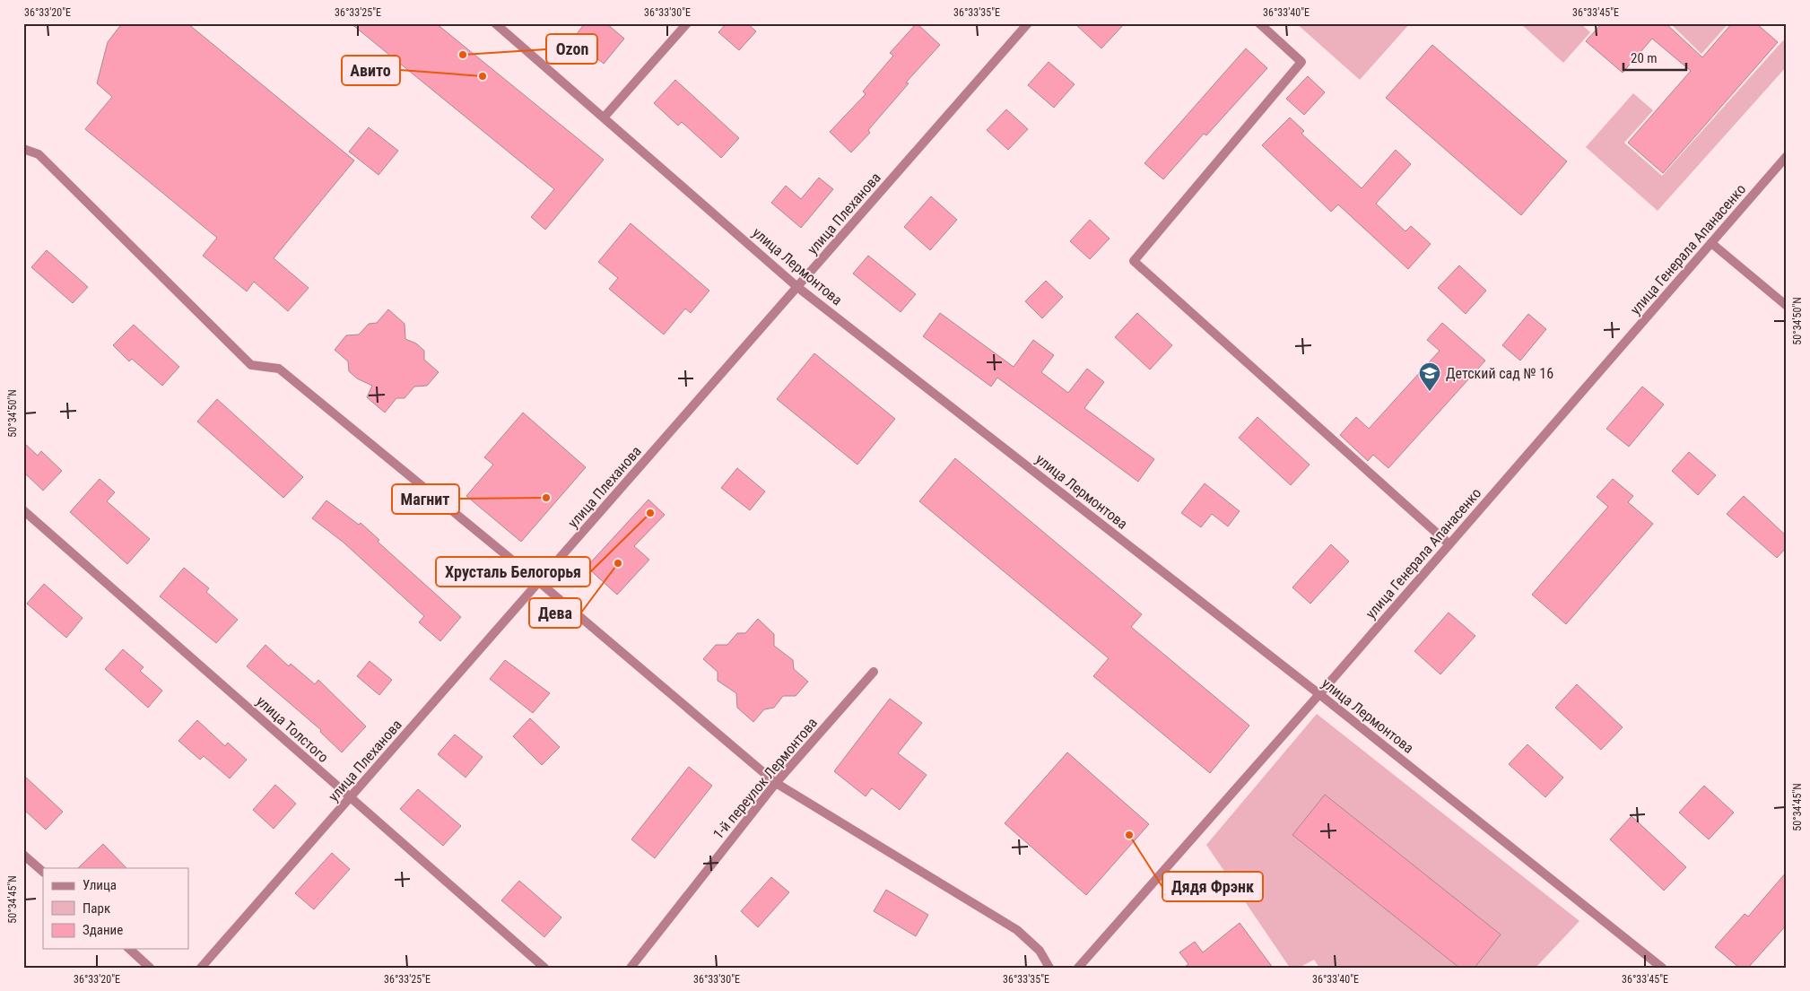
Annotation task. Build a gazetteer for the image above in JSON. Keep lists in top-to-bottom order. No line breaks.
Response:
{"streets":{"street":["улица Плеханова","улица Генерала Апанасенко","улица Лермонтова","улица Толстого","1-й переулок Лермонтова"]},"crossings":[["улица Плеханова","улица Лермонтова"],["улица Плеханова","улица Толстого"],["улица Генерала Апанасенко","улица Лермонтова"]],"places":{"other":["Ozon","Авито","Магнит","Хрусталь Белогорья","Дева","Дядя Фрэнк"],"school or university":["Детский сад № 16"]},"legend":["Улица","Парк","Здание"],"scale_bar":"20 m","coordinates":["36°33'20\"E","36°33'25\"E","36°33'30\"E","36°33'35\"E","36°33'40\"E","36°33'45\"E","50°34'50\"N","50°34'45\"N"]}
